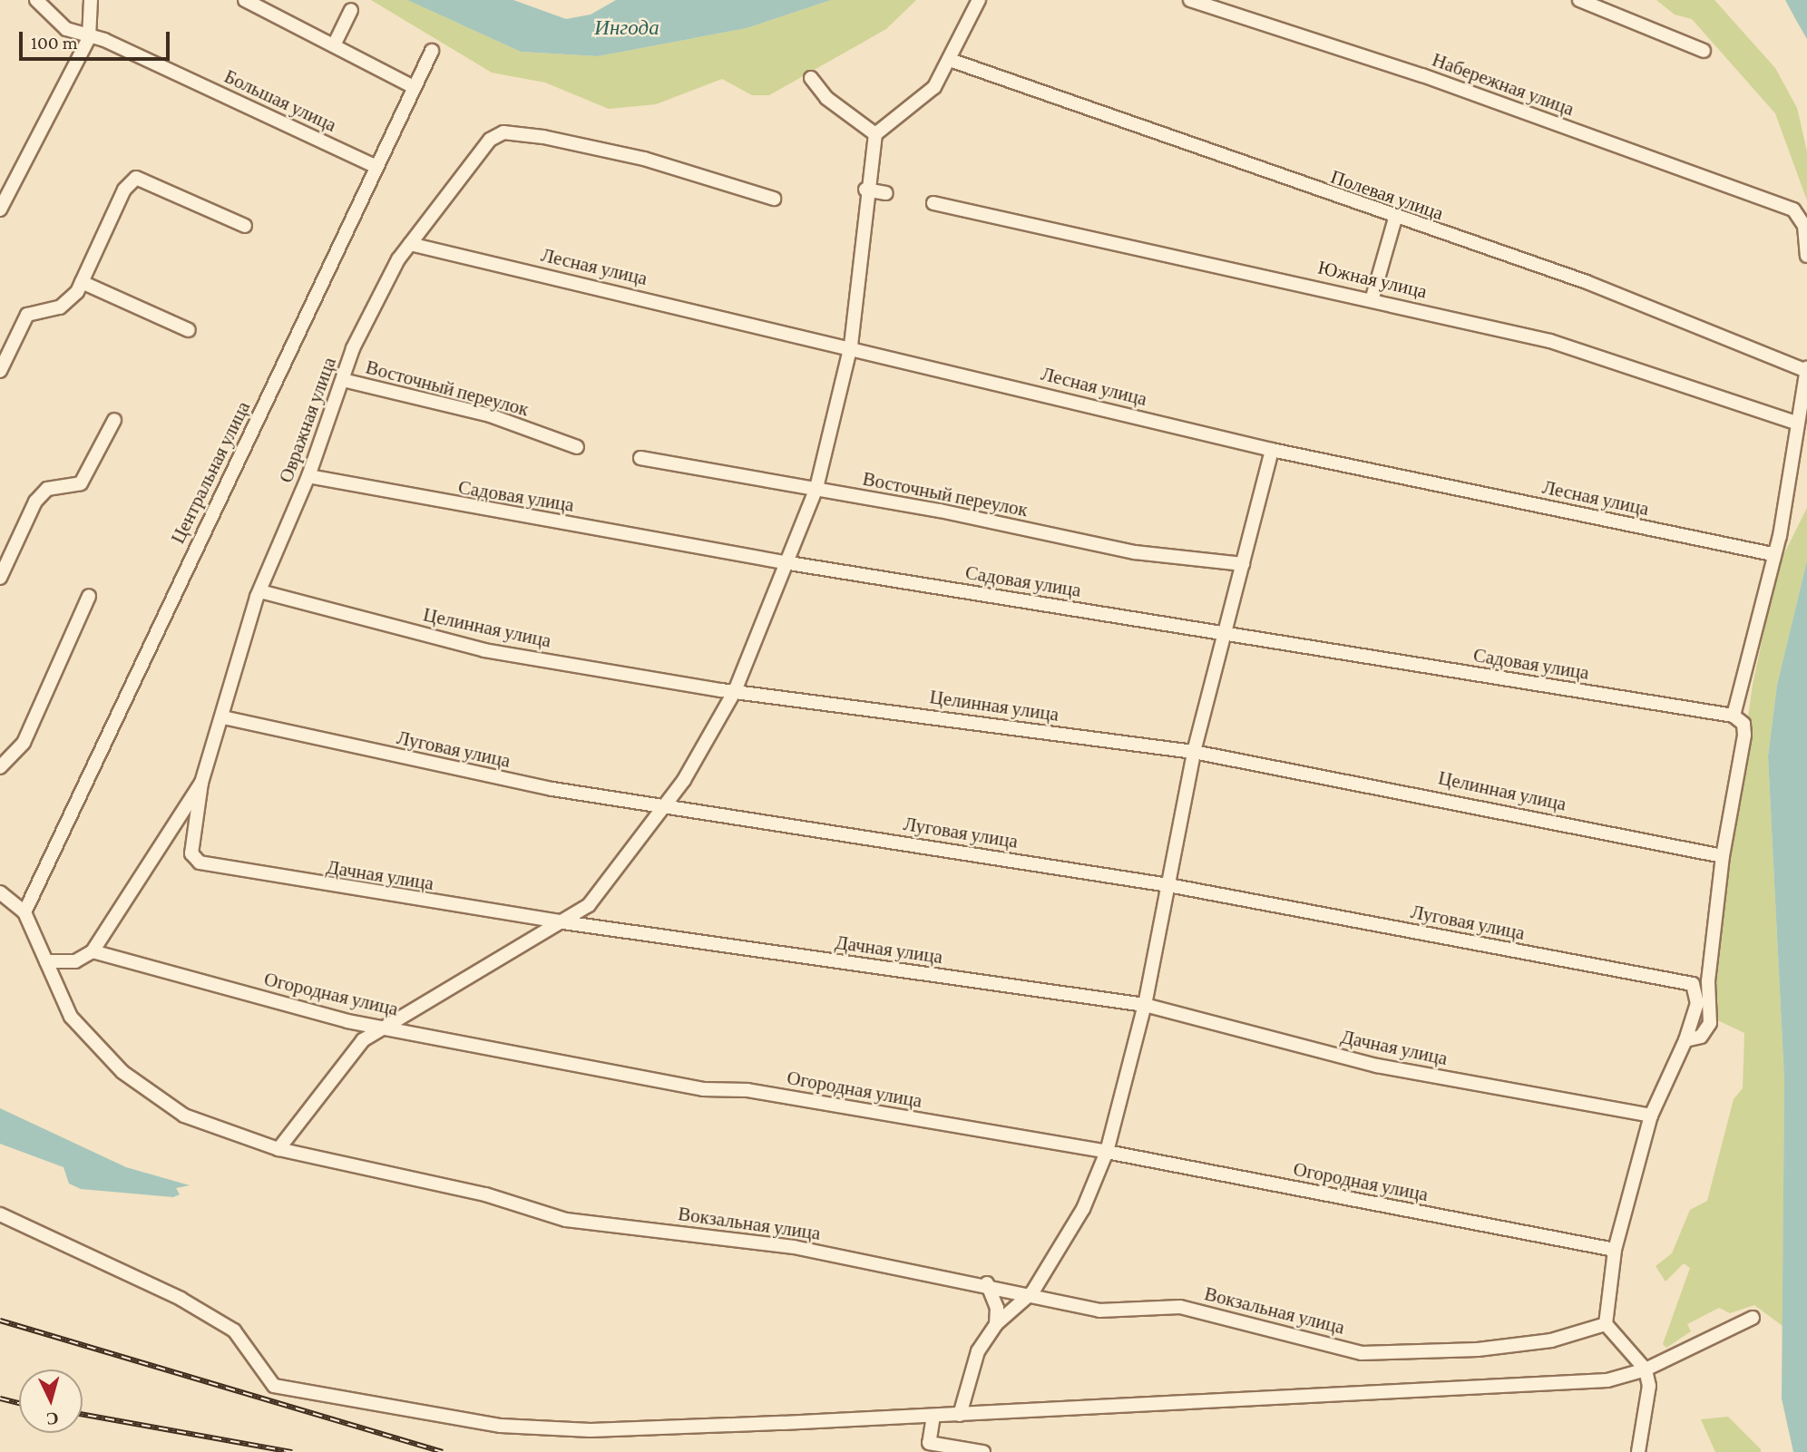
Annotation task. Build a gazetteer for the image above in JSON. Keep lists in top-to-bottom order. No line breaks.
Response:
{"streets":{"street":["Набережная улица","Большая улица","Полевая улица","Лесная улица","Южная улица","Восточный переулок","Овражная улица","Центральная улица","Садовая улица","Целинная улица","Луговая улица","Дачная улица","Огородная улица","Вокзальная улица"]},"crossings":[["Большая улица","Центральная улица"],["Лесная улица","Овражная улица"],["Восточный переулок","Овражная улица"],["Овражная улица","Садовая улица"],["Овражная улица","Целинная улица"],["Овражная улица","Луговая улица"],["Овражная улица","Дачная улица"],["Овражная улица","Огородная улица"],["Центральная улица","Вокзальная улица"]],"water":["Ингода"],"scale_bar":"100 m","north":"bottom"}
